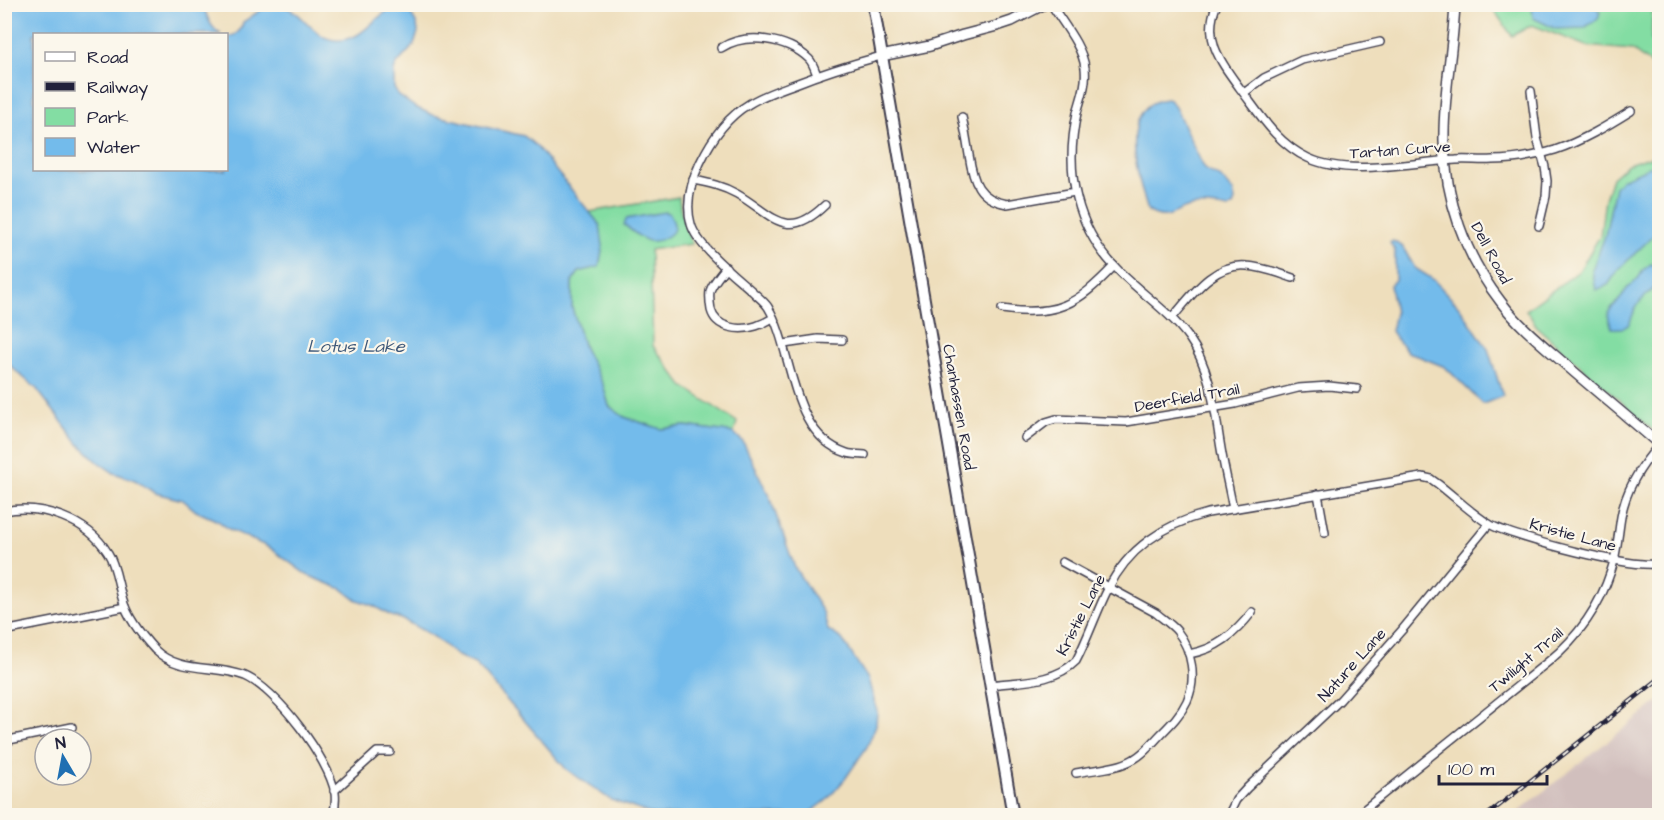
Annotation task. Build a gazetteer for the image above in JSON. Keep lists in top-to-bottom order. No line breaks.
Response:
{"streets":{"main road":["Chanhassen Road"],"street":["Tartan Curve","Dell Road","Deerfield Trail","Kristie Lane","Twilight Trail","Nature Lane"]},"crossings":[["Tartan Curve","Dell Road"],["Dell Road","Twilight Trail"],["Chanhassen Road","Kristie Lane"],["Kristie Lane","Twilight Trail"],["Kristie Lane","Nature Lane"]],"water":["Lotus Lake"],"legend":["Road","Railway","Park","Water"],"scale_bar":"100 m","north":"top"}
